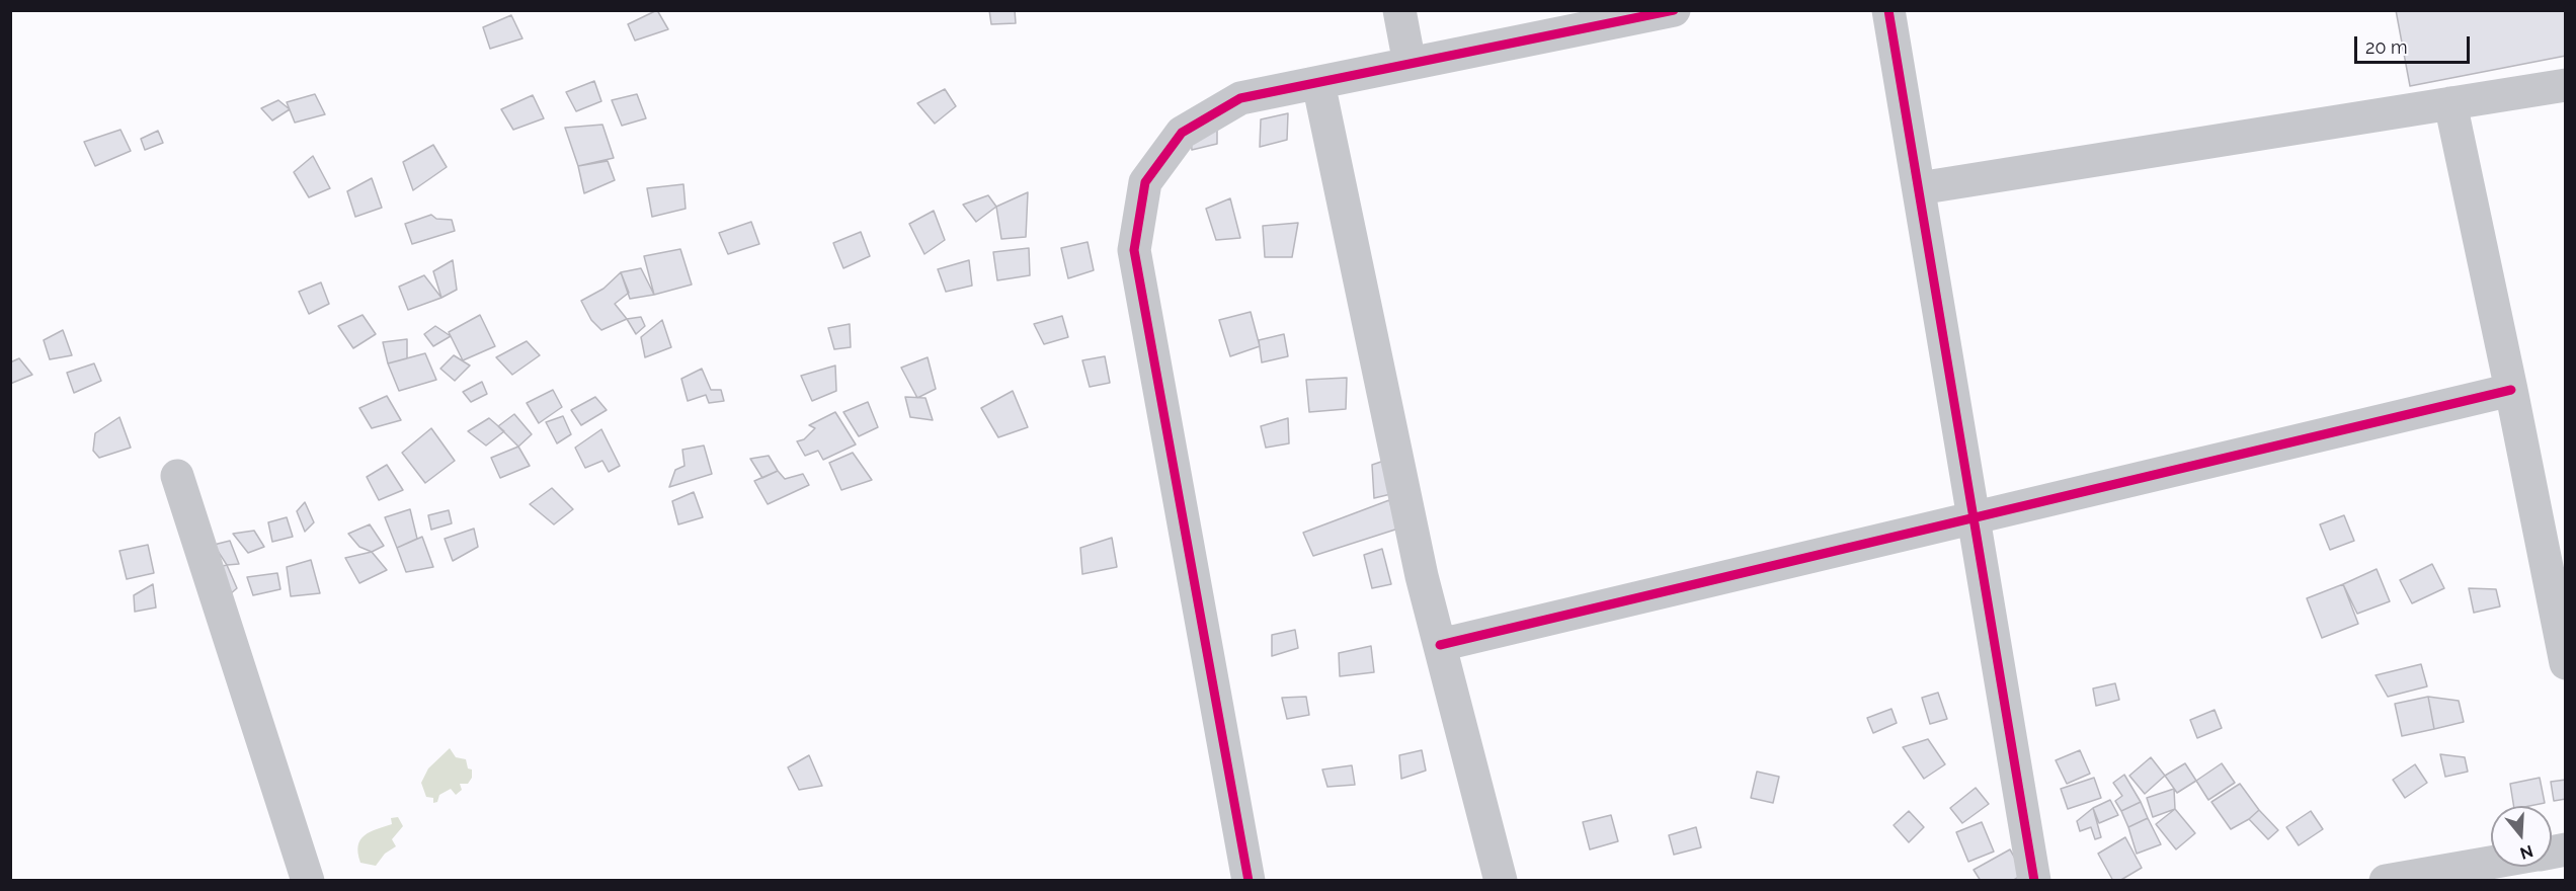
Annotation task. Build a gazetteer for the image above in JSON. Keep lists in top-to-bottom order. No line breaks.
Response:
{"scale_bar":"20 m","north":"bottom"}
